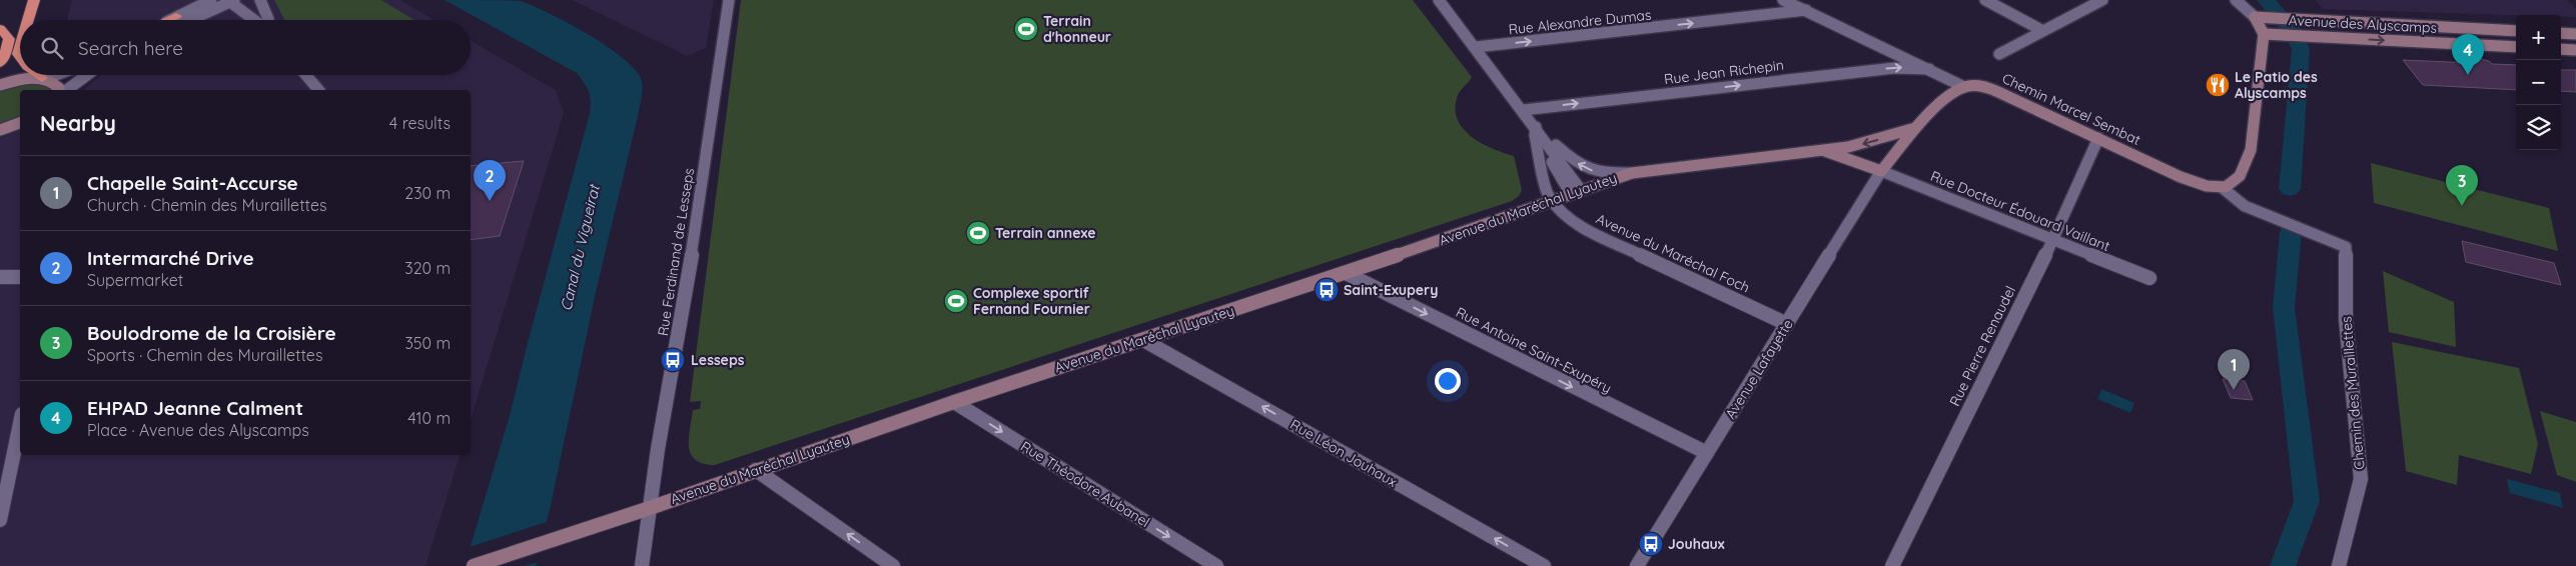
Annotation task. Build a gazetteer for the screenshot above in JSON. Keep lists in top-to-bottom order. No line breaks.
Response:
{"streets":{"main road":["Avenue des Alyscamps","Chemin Marcel Sembat","Avenue du Maréchal Lyautey"],"street":["Rue Alexandre Dumas","Rue Jean Richepin","Rue Docteur Édouard Vaillant","Rue Ferdinand de Lesseps","Avenue du Maréchal Foch","Rue Pierre Renaudel","Rue Antoine Saint-Exupéry","Avenue Lafayette","Chemin des Muraillettes","Rue Léon Jouhaux","Rue Théodore Aubanel"]},"crossings":[["Rue Alexandre Dumas","Chemin Marcel Sembat"],["Rue Jean Richepin","Chemin Marcel Sembat"],["Chemin Marcel Sembat","Rue Pierre Renaudel"],["Chemin Marcel Sembat","Chemin des Muraillettes"],["Avenue du Maréchal Lyautey","Rue Docteur Édouard Vaillant"],["Avenue du Maréchal Lyautey","Rue Ferdinand de Lesseps"],["Avenue du Maréchal Lyautey","Avenue du Maréchal Foch"],["Avenue du Maréchal Lyautey","Rue Antoine Saint-Exupéry"],["Avenue du Maréchal Lyautey","Avenue Lafayette"],["Avenue du Maréchal Lyautey","Rue Léon Jouhaux"],["Avenue du Maréchal Lyautey","Rue Théodore Aubanel"],["Rue Docteur Édouard Vaillant","Rue Pierre Renaudel"],["Rue Docteur Édouard Vaillant","Avenue Lafayette"],["Avenue du Maréchal Foch","Avenue Lafayette"],["Rue Antoine Saint-Exupéry","Avenue Lafayette"]],"one_way":["Rue Alexandre Dumas","Rue Jean Richepin","Rue Antoine Saint-Exupéry","Rue Léon Jouhaux","Rue Théodore Aubanel"],"water":["Canal du Vigueirat"],"places":{"sports":["Terrain d'honneur","Terrain annexe","Complexe sportif Fernand Fournier"],"restaurant":["Le Patio des Alyscamps"],"bus stop":["Saint-Exupery","Lesseps","Jouhaux"]},"page":{"map_buttons":["+","−"],"search":"Search here","pins":["4","2","3","1"],"heading":["Nearby","4 results"],"list":[{"mark":"1","name":"Chapelle Saint-Accurse","note":"Church · Chemin des Muraillettes","value":"230 m"},{"mark":"2","name":"Intermarché Drive","note":"Supermarket","value":"320 m"},{"mark":"3","name":"Boulodrome de la Croisière","note":"Sports · Chemin des Muraillettes","value":"350 m"},{"mark":"4","name":"EHPAD Jeanne Calment","note":"Place · Avenue des Alyscamps","value":"410 m"}]}}
